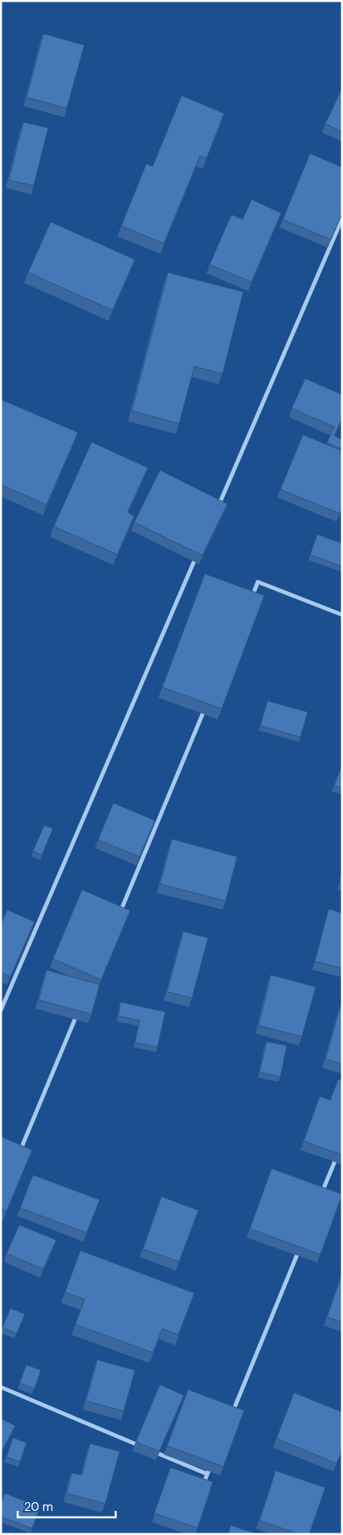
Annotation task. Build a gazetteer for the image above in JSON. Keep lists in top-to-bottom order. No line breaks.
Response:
{"scale_bar":"20 m"}
